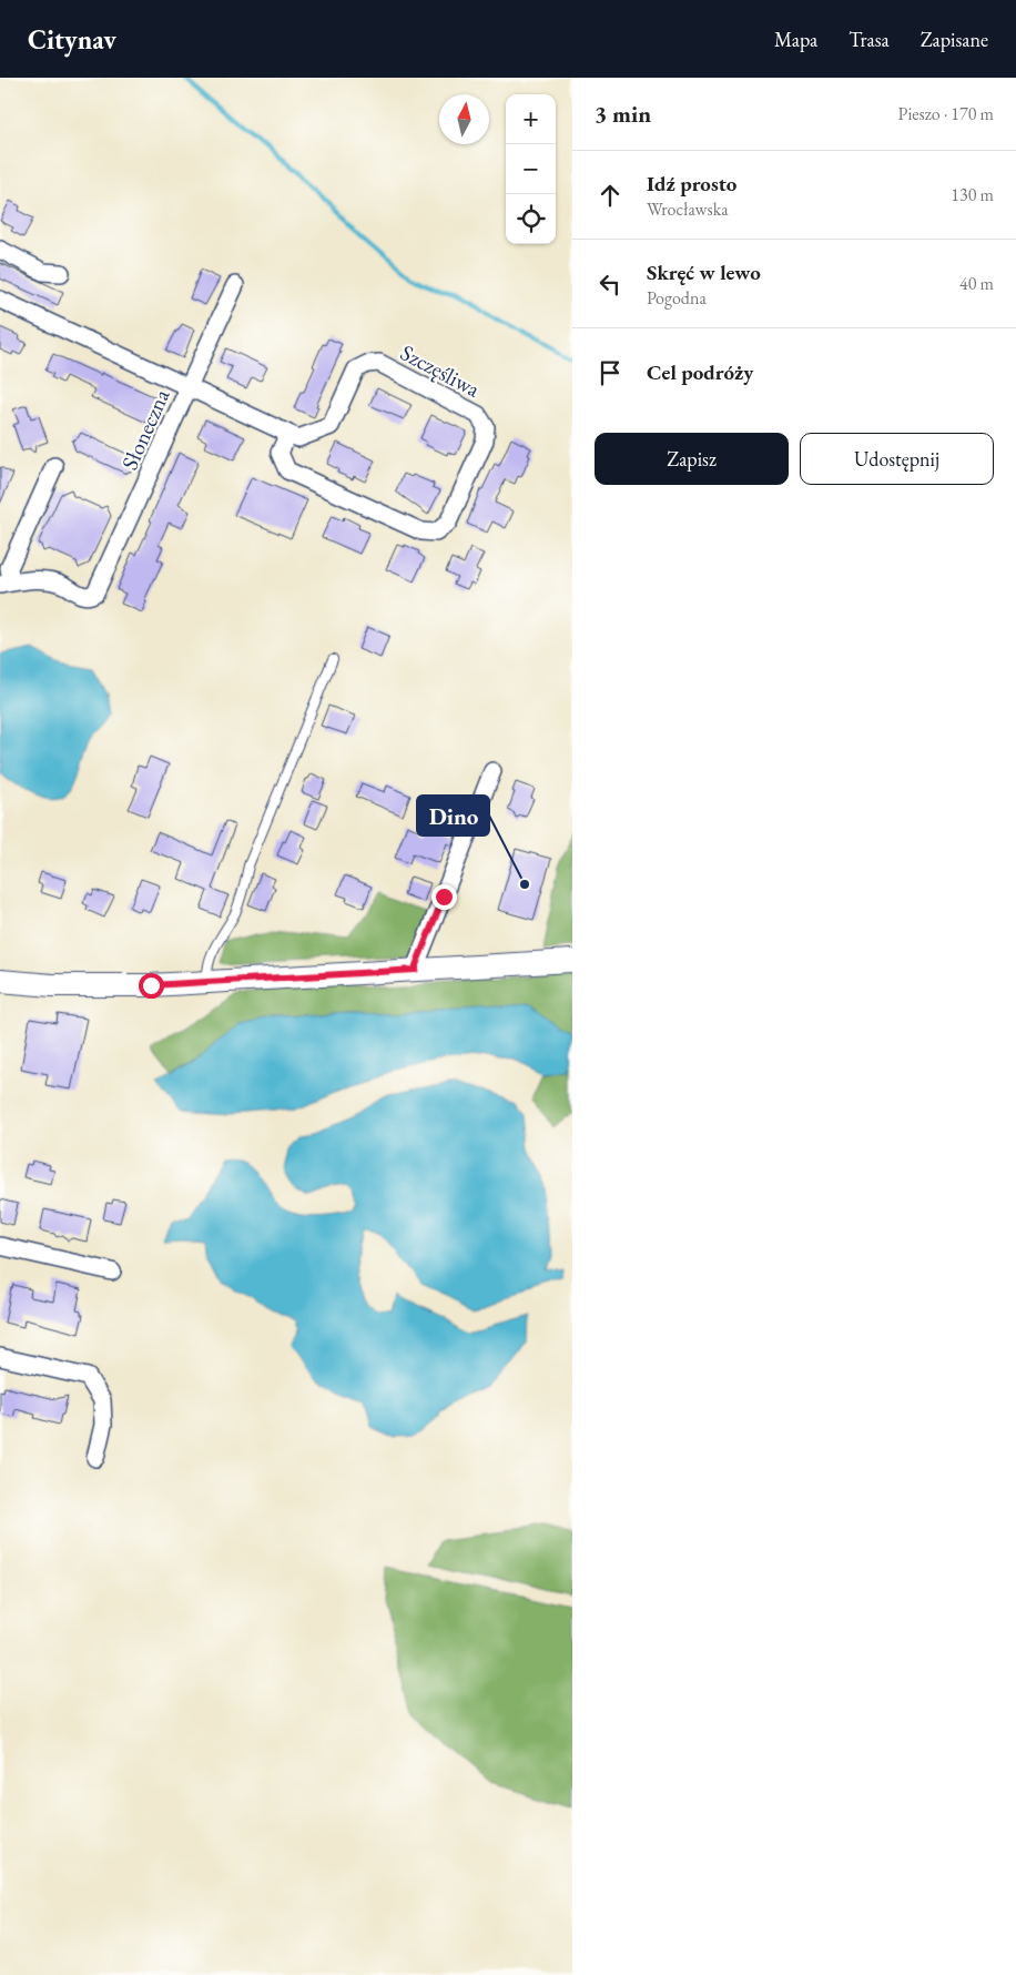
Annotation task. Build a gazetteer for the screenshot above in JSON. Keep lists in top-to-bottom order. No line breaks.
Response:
{"streets":{"street":["Szczęśliwa","Słoneczna"]},"crossings":[["Szczęśliwa","Słoneczna"]],"places":["Dino"],"north":"top","page":{"header":"Citynav","nav":["Mapa","Trasa","Zapisane"],"heading":["3 min","Pieszo · 170 m"],"map_buttons":["+","−"],"list":[["Idź prosto","Wrocławska","130 m"],["Skręć w lewo","Pogodna","40 m"],"Cel podróży"],"buttons":["Zapisz","Udostępnij"]}}
